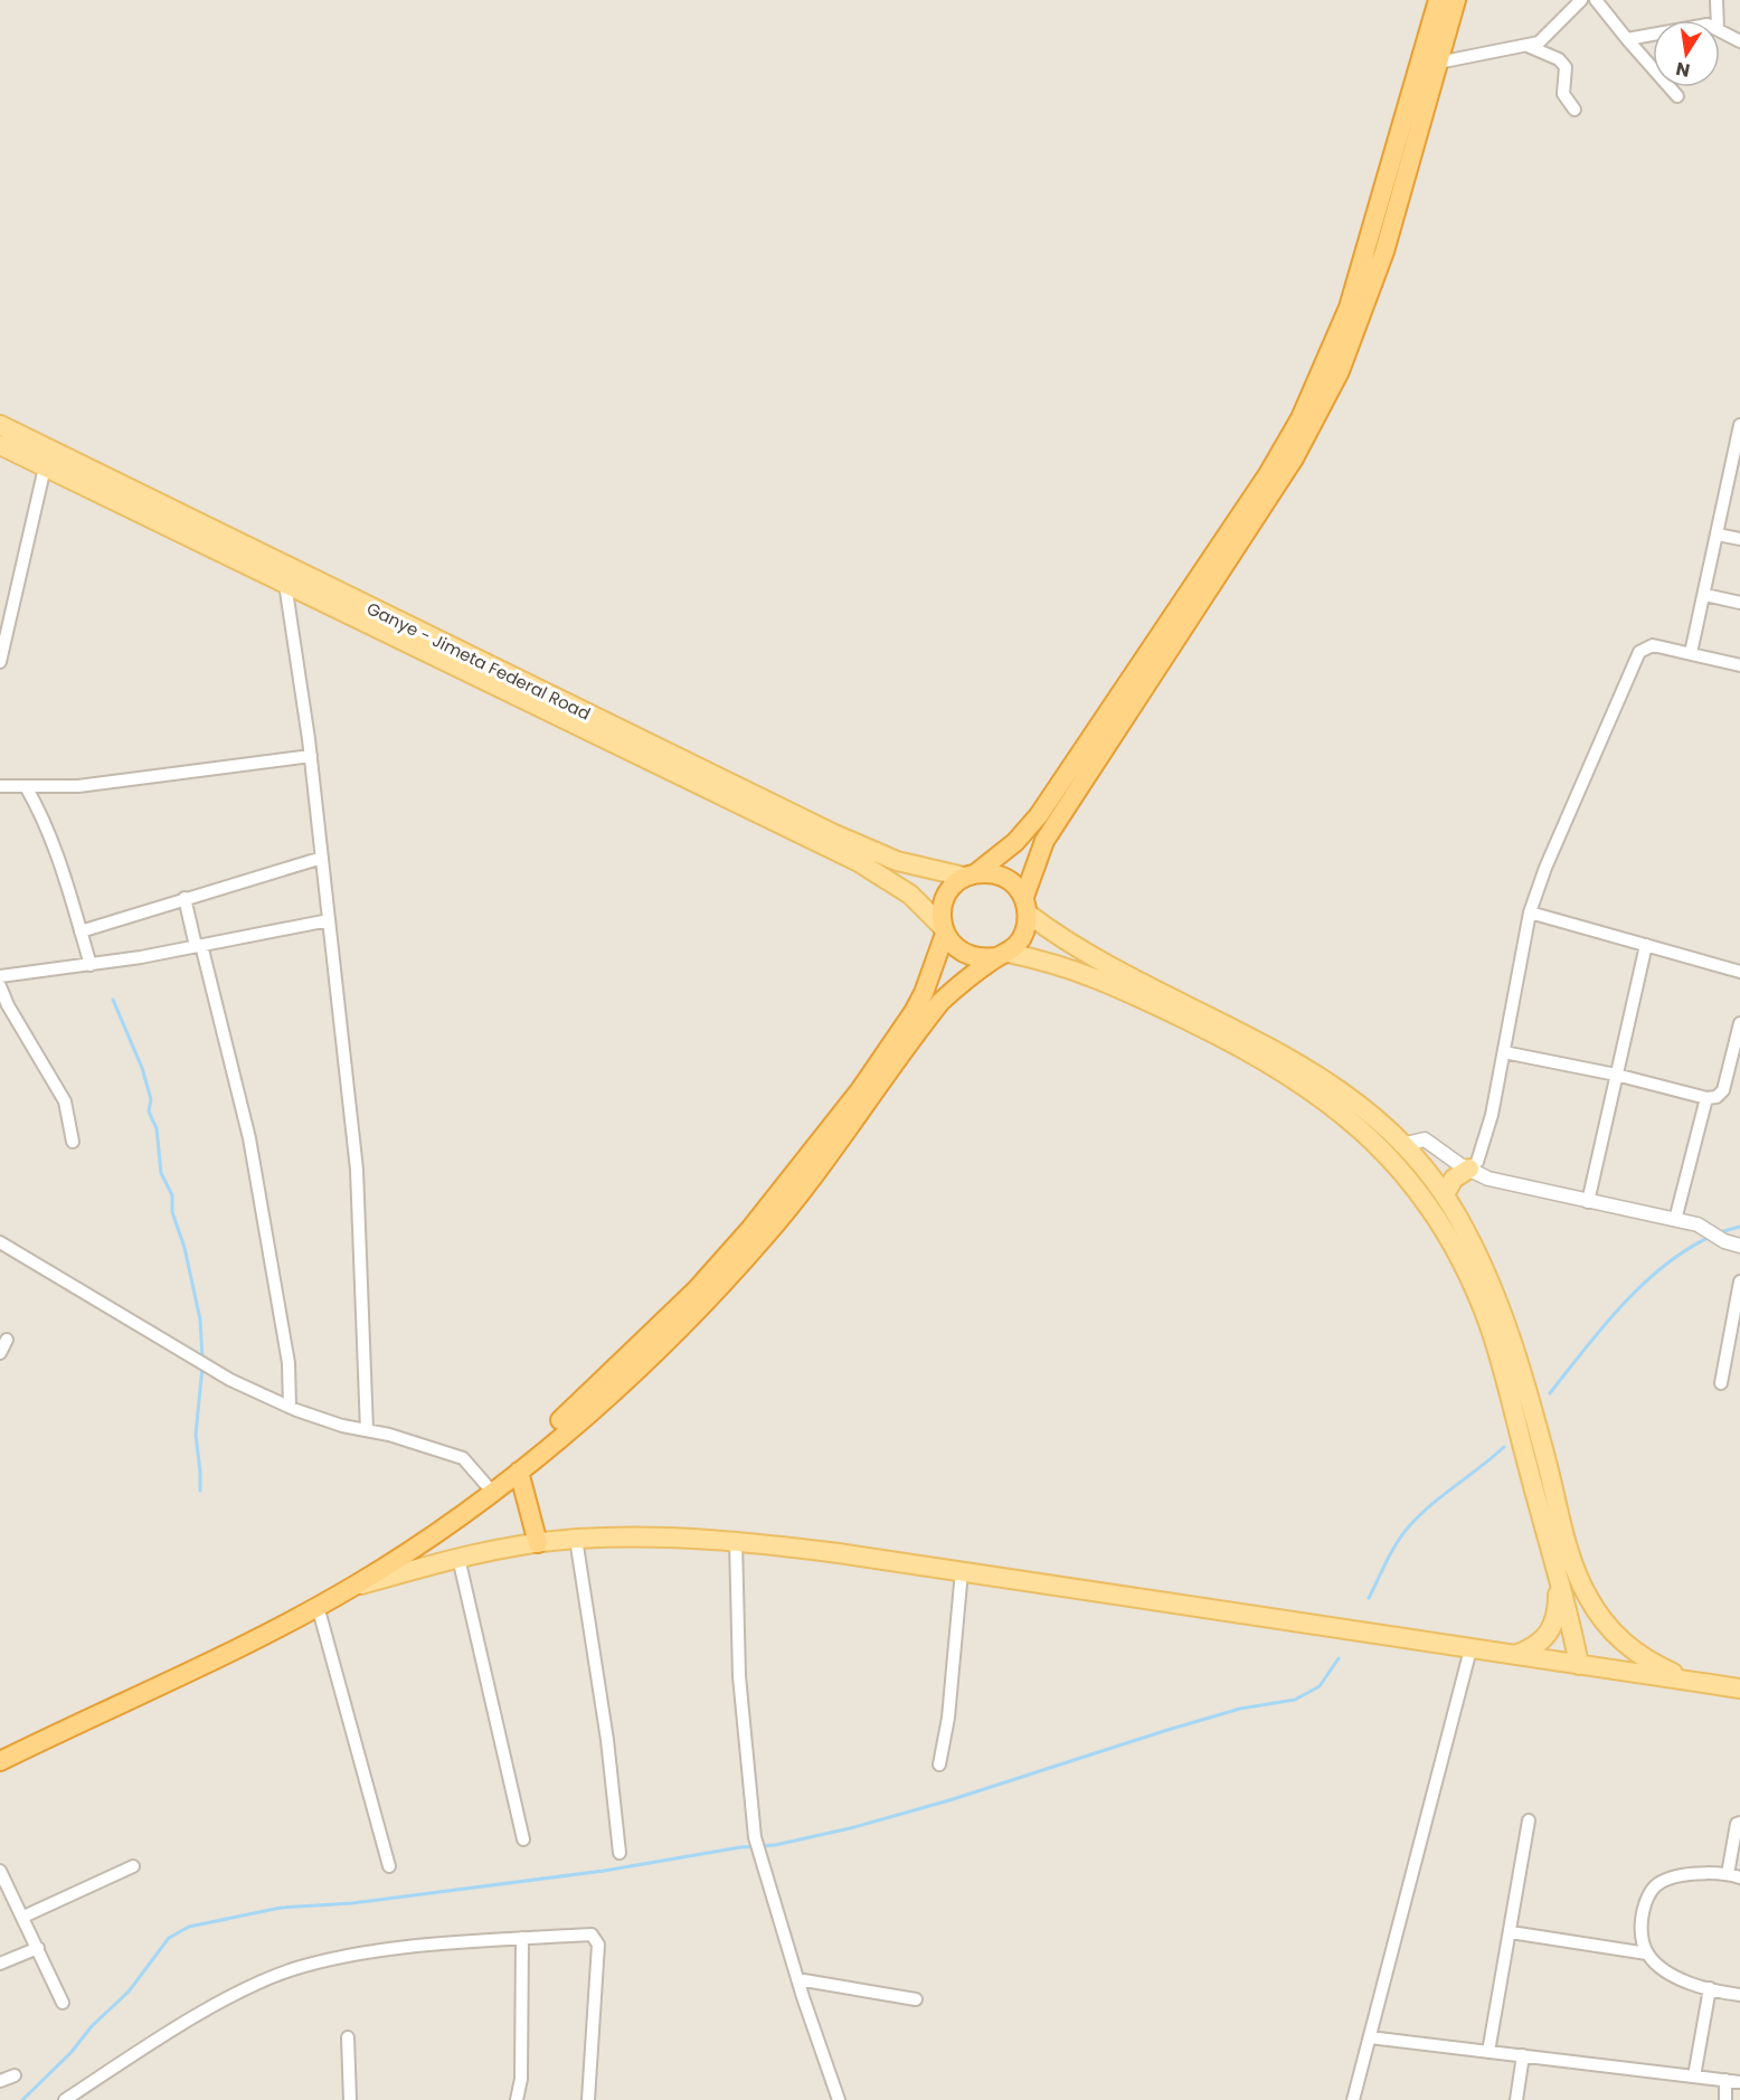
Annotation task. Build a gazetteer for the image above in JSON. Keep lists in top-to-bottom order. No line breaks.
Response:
{"streets":{"main road":["Ganye - Jimeta Federal Road"]},"north":"bottom"}
